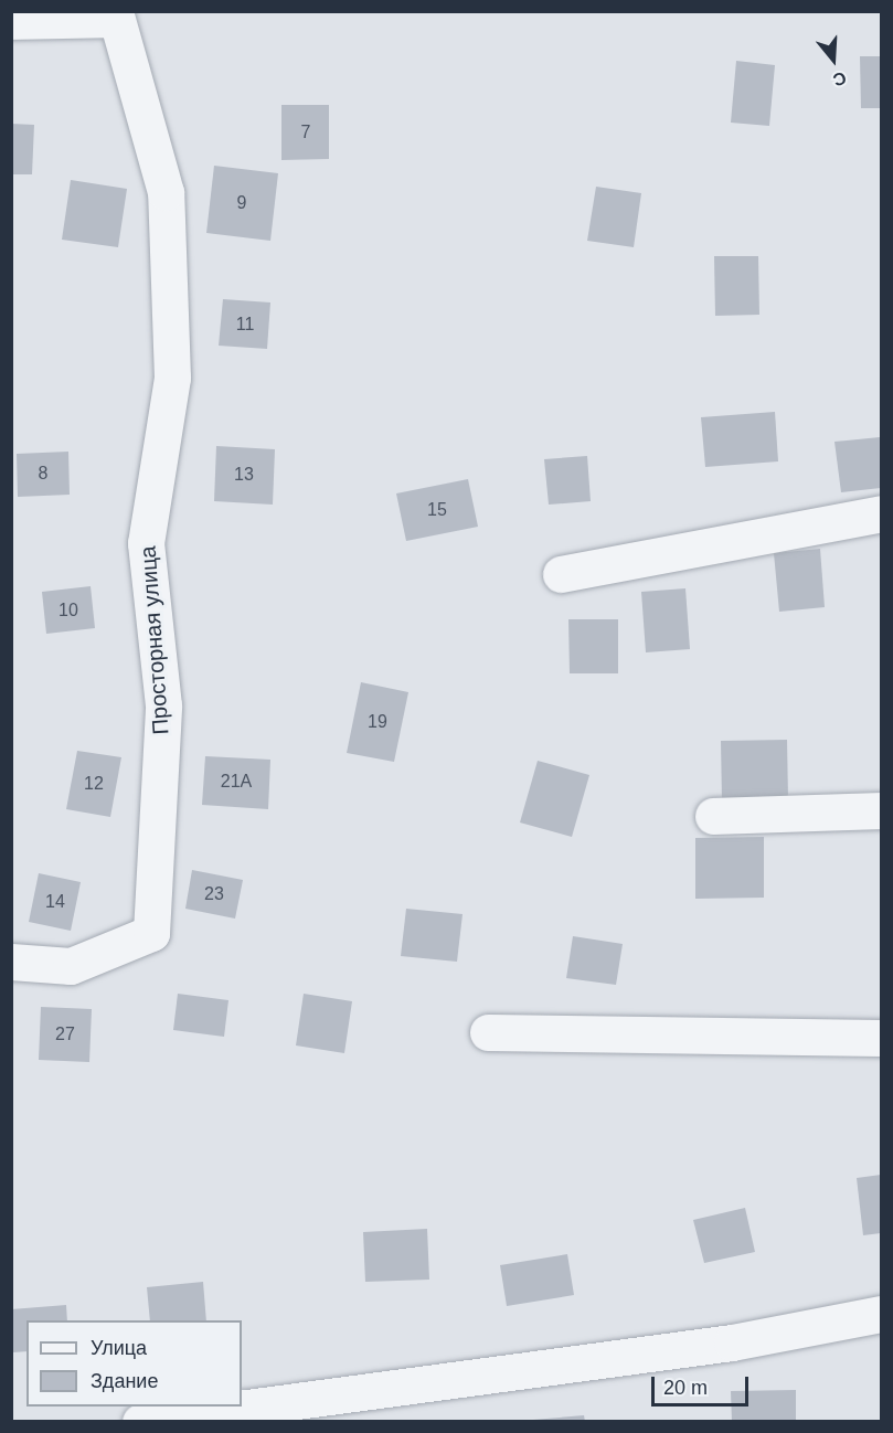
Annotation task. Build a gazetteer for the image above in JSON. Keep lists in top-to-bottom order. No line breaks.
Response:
{"streets":{"street":["Просторная улица"]},"house_numbers":["7","9","11","8","13","15","10","19","21А","12","23","14","27"],"legend":["Улица","Здание"],"scale_bar":"20 m","north":"bottom"}
